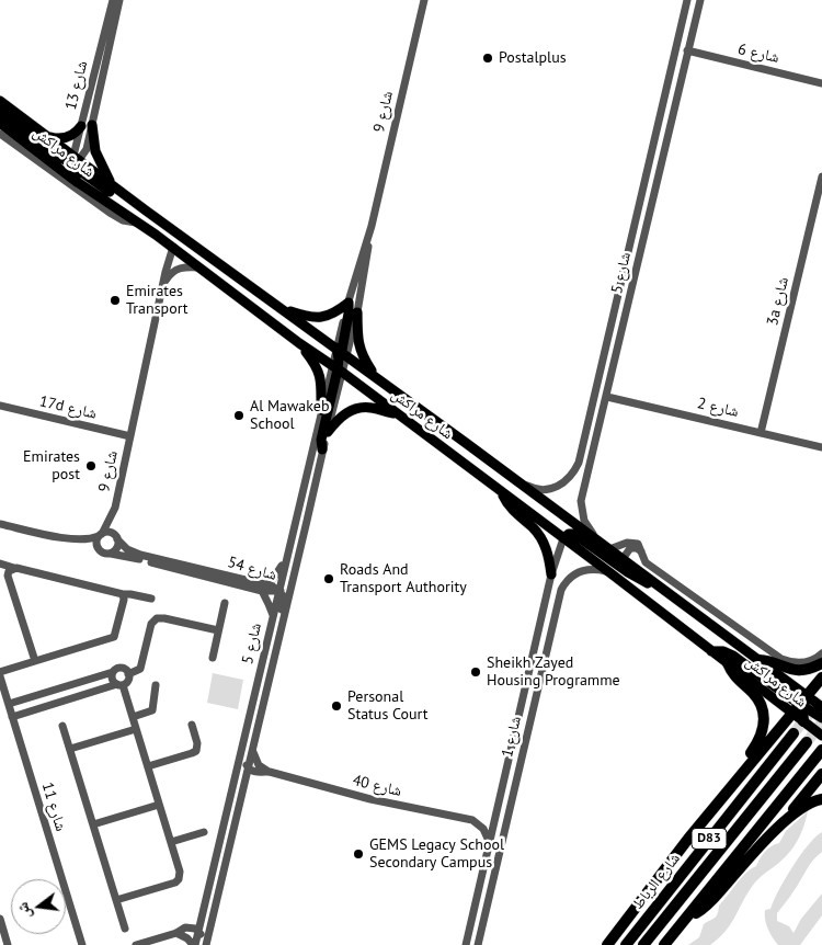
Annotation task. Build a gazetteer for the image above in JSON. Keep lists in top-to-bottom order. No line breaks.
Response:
{"streets":{"highway":["D83","شارع الرباط"],"main road":["شارع مراكش"],"street":["شارع 6","شارع 13","شارع 9","شارع 5","3a شارع","17d شارع","شارع 2","شارع 54","شارع 1","شارع 40","شارع 11"]},"crossings":[["شارع 6","شارع 5"],["شارع 13","شارع مراكش"],["شارع 9","شارع مراكش"],["شارع 9","شارع 5"],["شارع 9","17d شارع"],["شارع 9","شارع 54"],["شارع مراكش","شارع 5"],["شارع مراكش","شارع 1"],["شارع 5","شارع 2"],["شارع 5","شارع 54"],["شارع 5","شارع 40"],["3a شارع","شارع 2"],["شارع 1","شارع 40"]],"places":["Postalplus","Emirates Transport","Al Mawakeb School","Emirates post","Roads And Transport Authority","Sheikh Zayed Housing Programme","Personal Status Court","GEMS Legacy School Secondary Campus"],"north":"left"}
